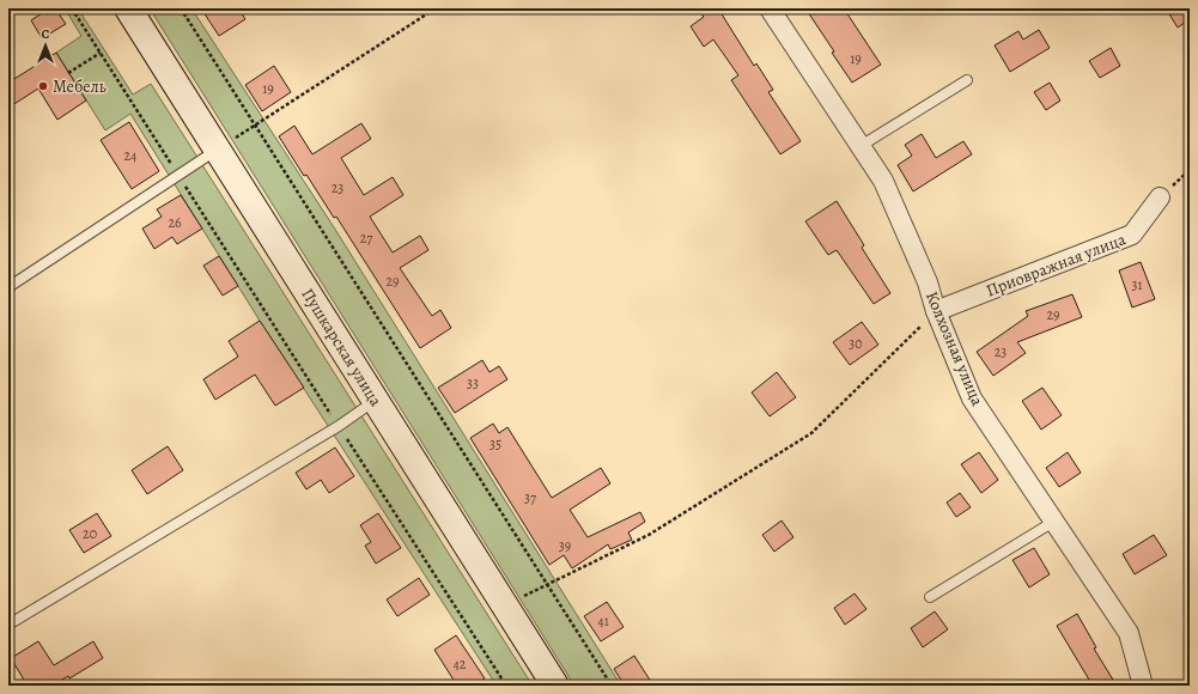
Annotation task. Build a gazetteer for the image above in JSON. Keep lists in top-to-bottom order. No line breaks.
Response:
{"streets":{"main road":["Пушкарская улица"],"street":["Приовражная улица","Колхозная улица"]},"crossings":[["Приовражная улица","Колхозная улица"]],"places":["Мебель"],"house_numbers":["19","19","24","23","26","27","29","31","29","30","23","33","35","37","20","39","41","42"],"north":"top"}
